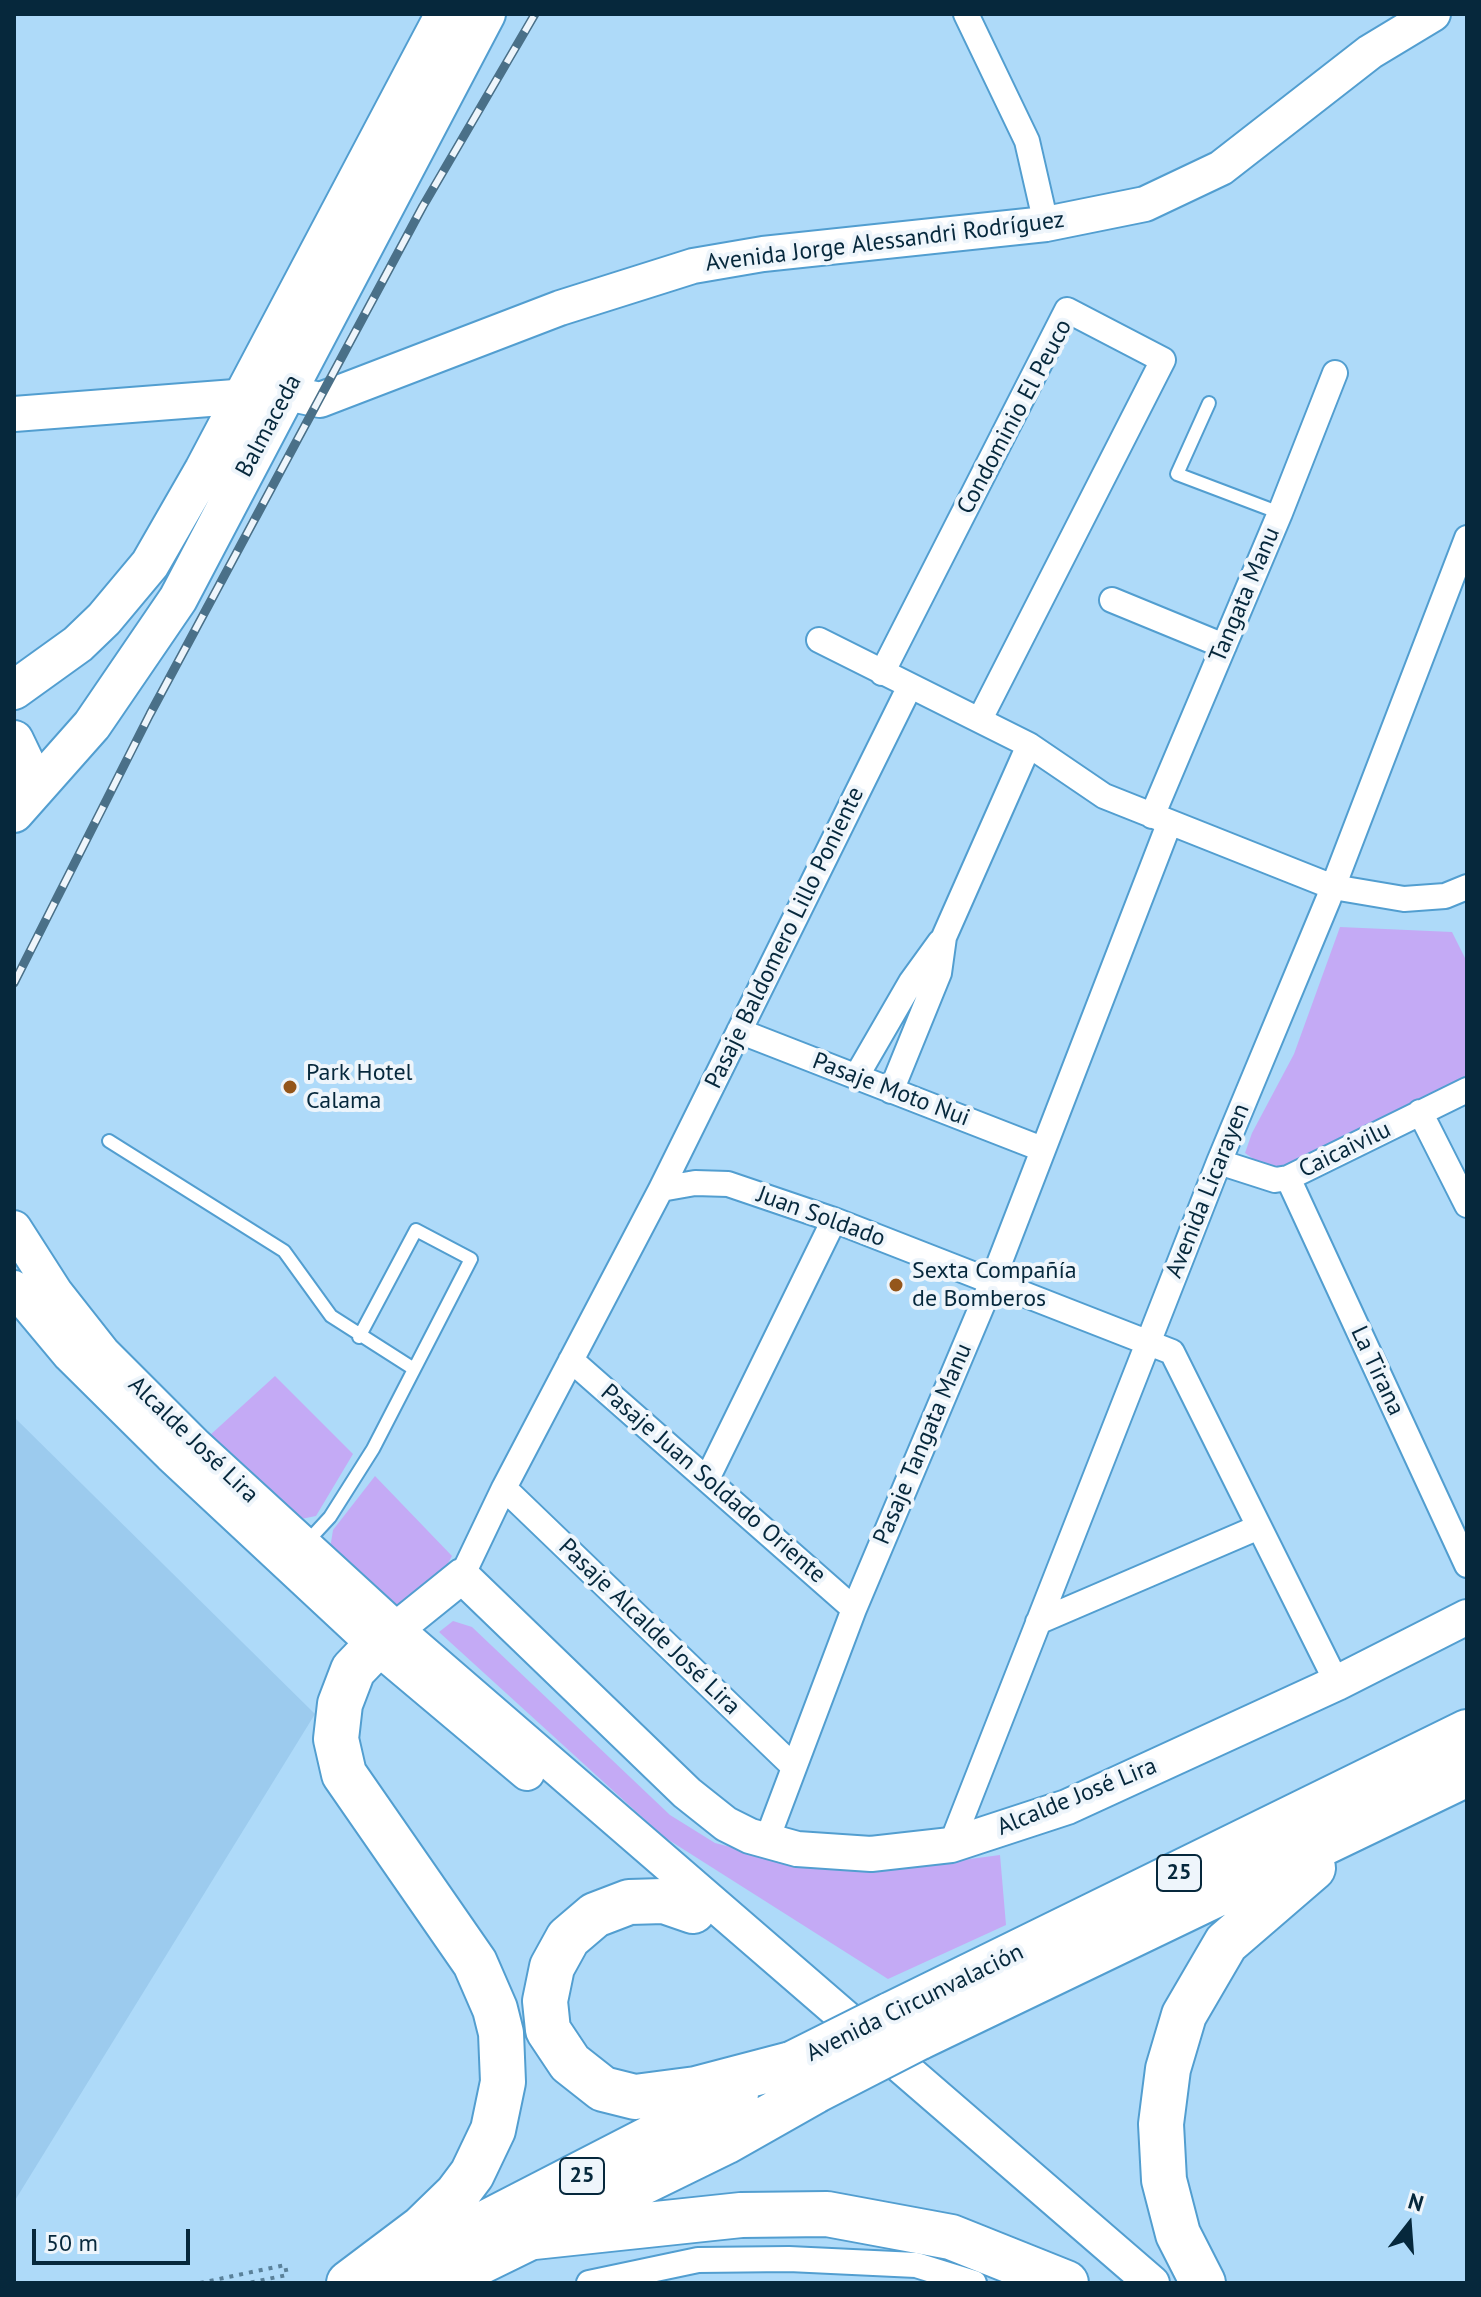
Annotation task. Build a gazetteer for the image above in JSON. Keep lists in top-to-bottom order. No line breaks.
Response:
{"streets":{"highway":["25","Avenida Circunvalación"],"main road":["Balmaceda"],"street":["Avenida Jorge Alessandri Rodríguez","Condominio El Peuco","Tangata Manu","Pasaje Baldomero Lillo Poniente","Pasaje Moto Nui","Caicaivilu","Avenida Licarayen","Juan Soldado","La Tirana","Alcalde José Lira","Pasaje Tangata Manu","Pasaje Juan Soldado Oriente","Pasaje Alcalde José Lira"]},"crossings":[["Avenida Jorge Alessandri Rodríguez","Balmaceda"],["Tangata Manu","Pasaje Tangata Manu"],["Pasaje Baldomero Lillo Poniente","Pasaje Moto Nui"],["Pasaje Baldomero Lillo Poniente","Juan Soldado"],["Pasaje Moto Nui","Pasaje Tangata Manu"],["Caicaivilu","Avenida Licarayen"],["Caicaivilu","La Tirana"],["Avenida Licarayen","Juan Soldado"],["Avenida Licarayen","Alcalde José Lira"],["Juan Soldado","Alcalde José Lira"],["Juan Soldado","Pasaje Tangata Manu"],["Alcalde José Lira","Pasaje Tangata Manu"],["Pasaje Tangata Manu","Pasaje Juan Soldado Oriente"],["Pasaje Tangata Manu","Pasaje Alcalde José Lira"]],"places":["Park Hotel Calama","Sexta Compañía de Bomberos"],"scale_bar":"50 m","north":"top"}
